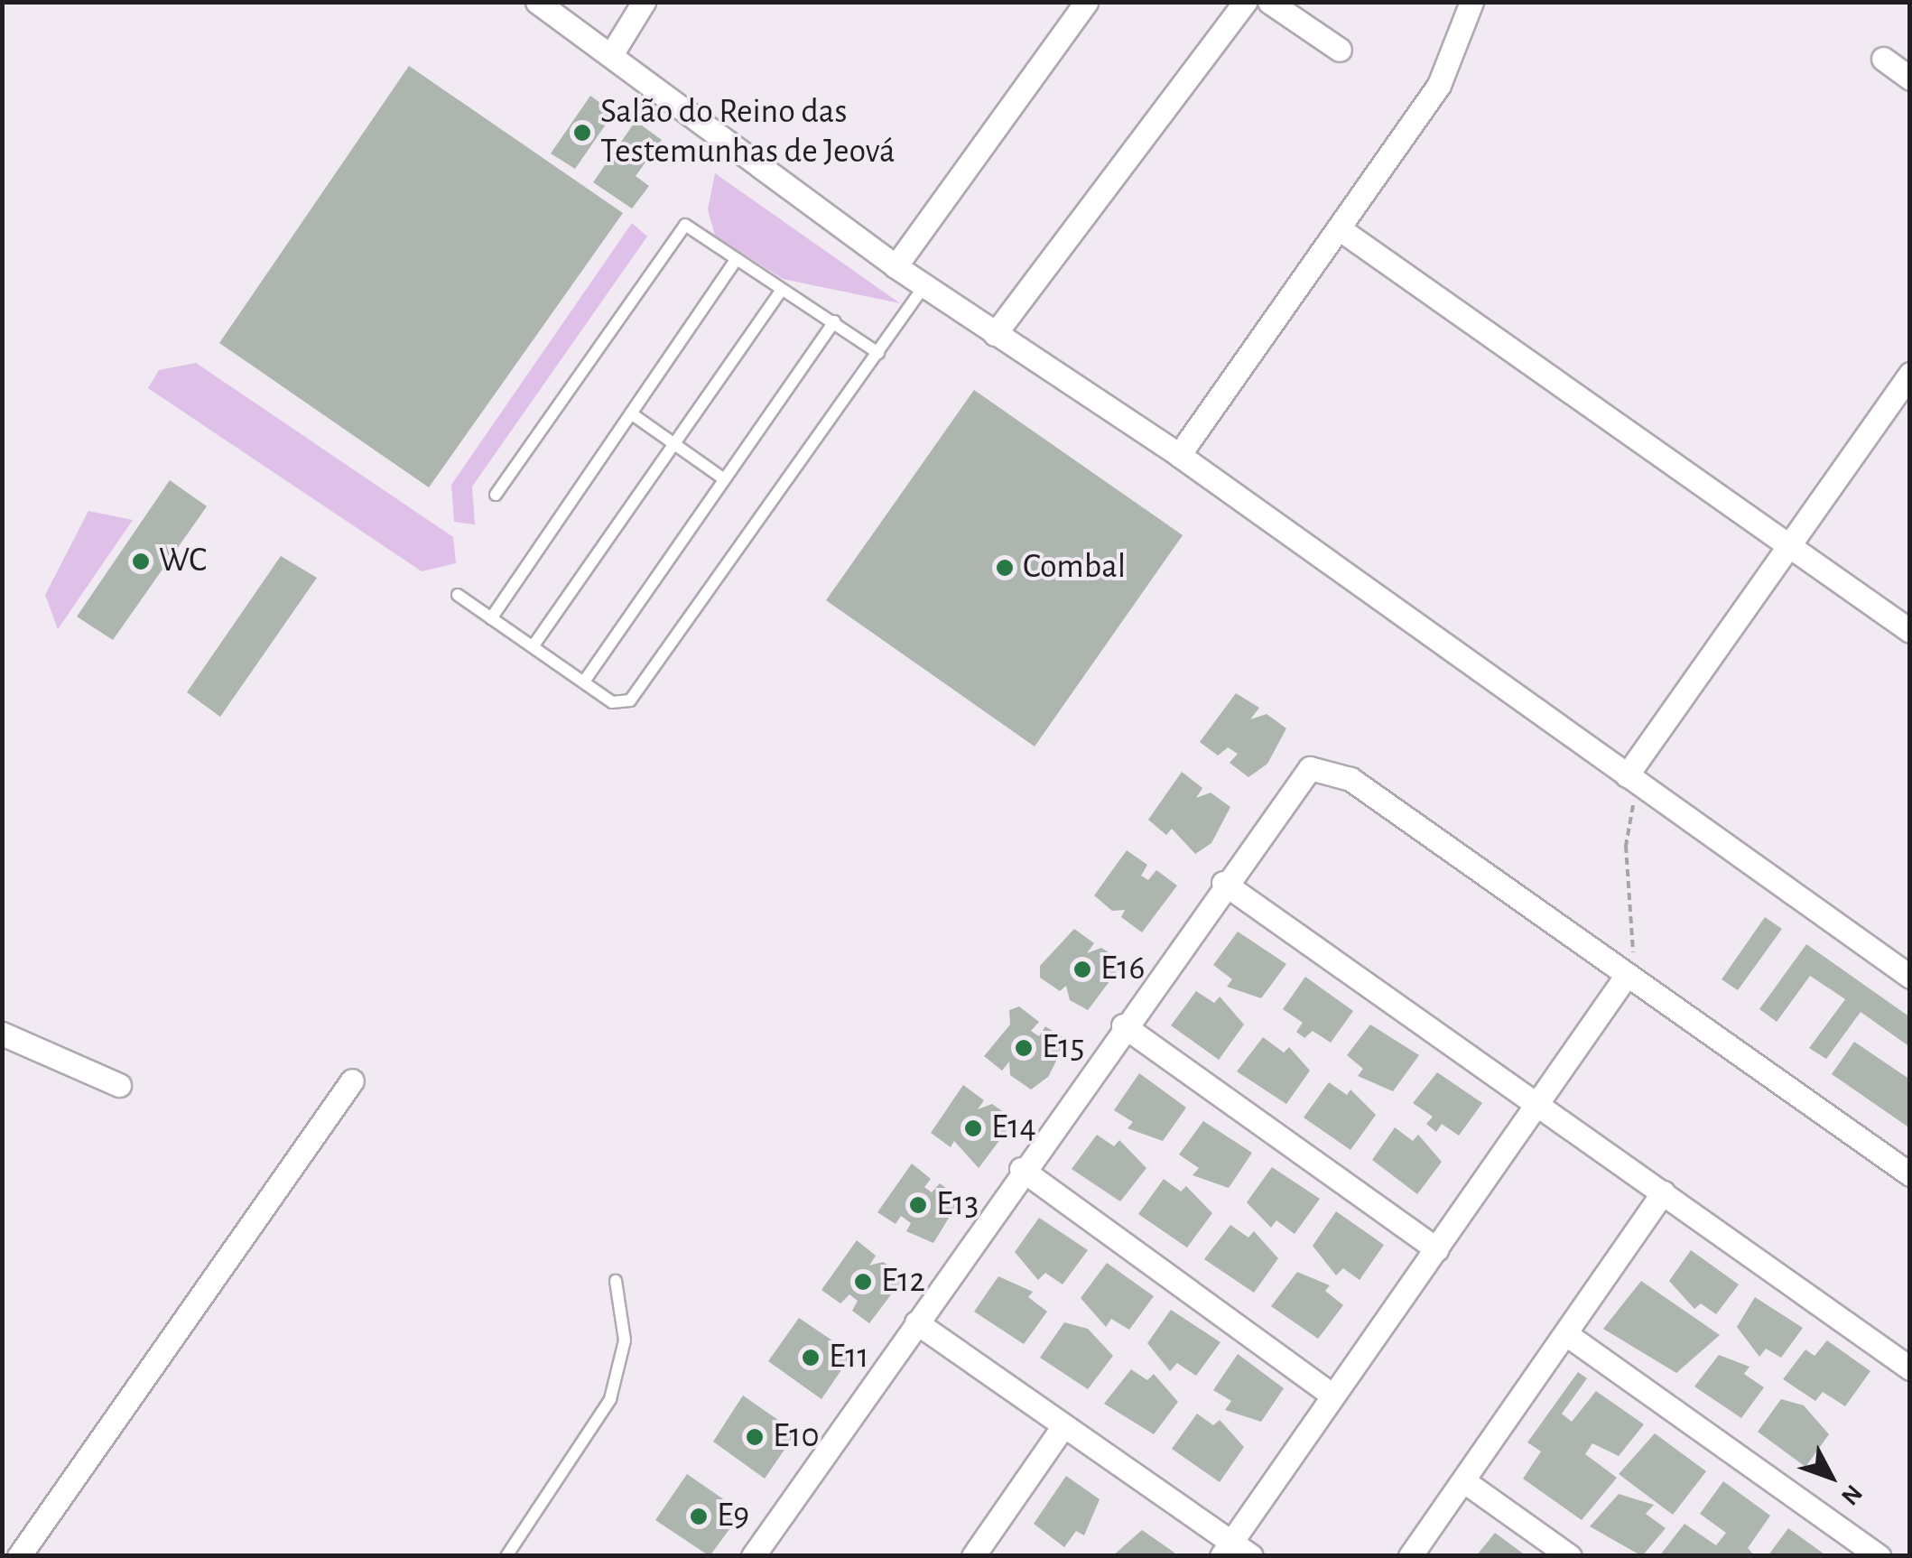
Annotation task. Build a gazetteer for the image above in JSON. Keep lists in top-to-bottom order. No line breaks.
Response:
{"places":["Salão do Reino das Testemunhas de Jeová","WC","Combal","E16","E15","E14","E13","E12","E11","E10","E9"],"north":"bottom right"}
